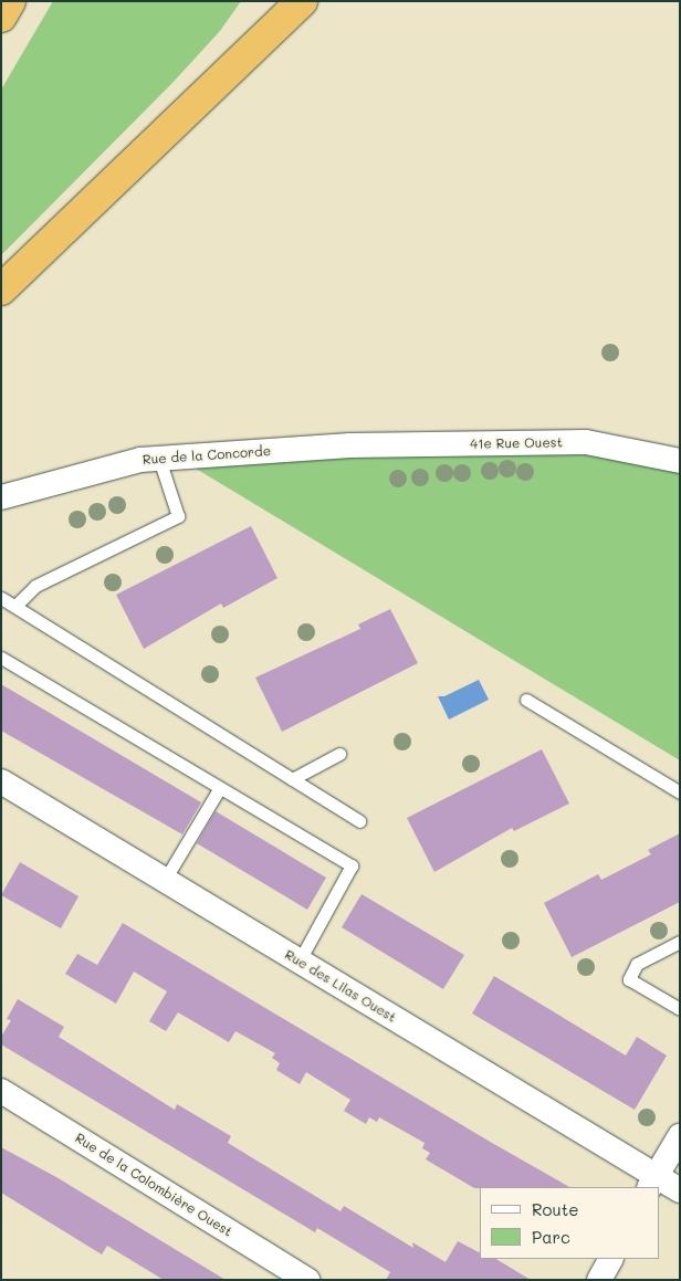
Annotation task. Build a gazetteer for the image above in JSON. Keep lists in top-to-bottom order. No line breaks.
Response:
{"streets":{"street":["41e Rue Ouest","Rue de la Concorde","Rue des Lilas Ouest","Rue de la Colombière Ouest"]},"crossings":[["41e Rue Ouest","Rue de la Concorde"]],"legend":["Route","Parc"]}
